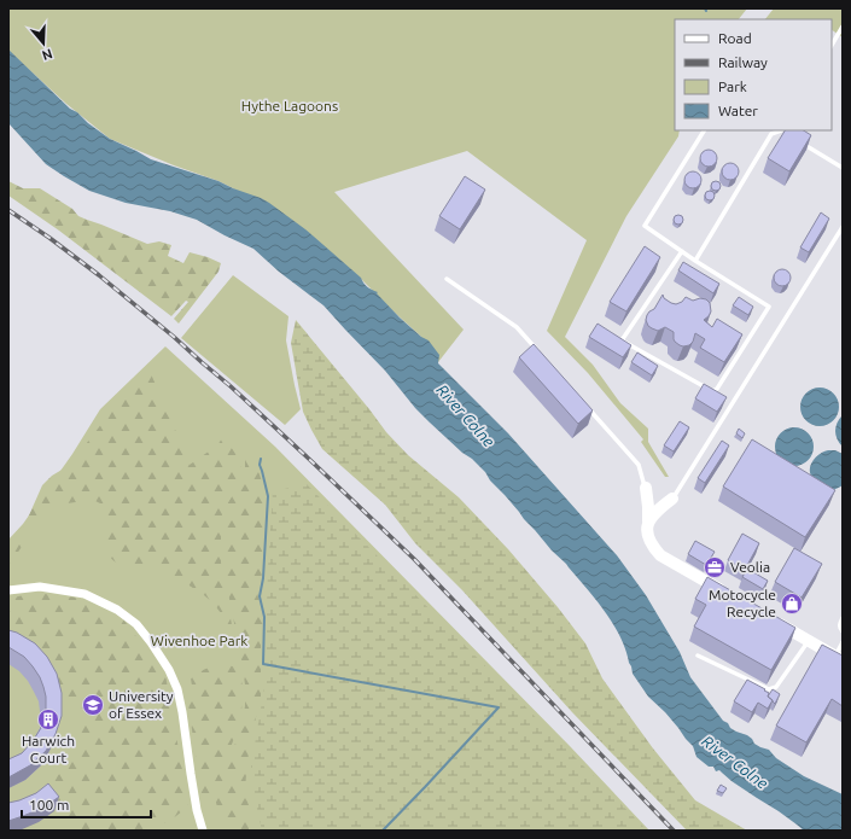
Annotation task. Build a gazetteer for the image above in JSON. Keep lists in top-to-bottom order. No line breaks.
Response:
{"water":["River Colne"],"parks":["Hythe Lagoons","Wivenhoe Park"],"places":{"office":["Veolia"],"shop":["Motocycle Recycle"],"school or university":["University of Essex"],"building":["Harwich Court"]},"legend":["Road","Railway","Park","Water"],"scale_bar":"100 m","north":"bottom"}
